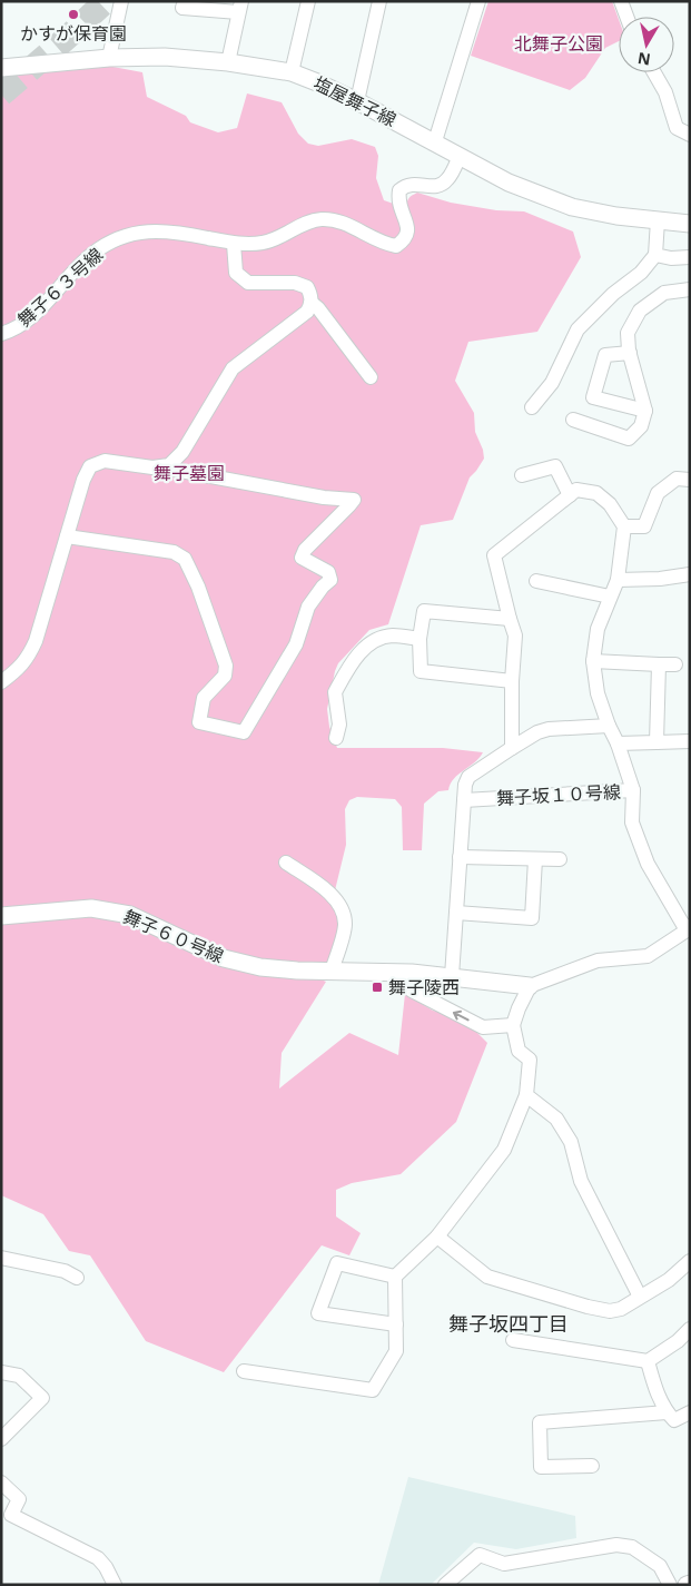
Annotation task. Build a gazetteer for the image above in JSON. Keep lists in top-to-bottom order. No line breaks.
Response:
{"streets":{"street":["塩屋舞子線","舞子６３号線","舞子坂１０号線","舞子６０号線"]},"crossings":[["塩屋舞子線","舞子６３号線"],["舞子坂１０号線","舞子６０号線"]],"districts":["舞子坂四丁目"],"parks":["北舞子公園","舞子墓園"],"places":{"other":["かすが保育園"],"transit":["舞子陵西"]},"north":"bottom"}
